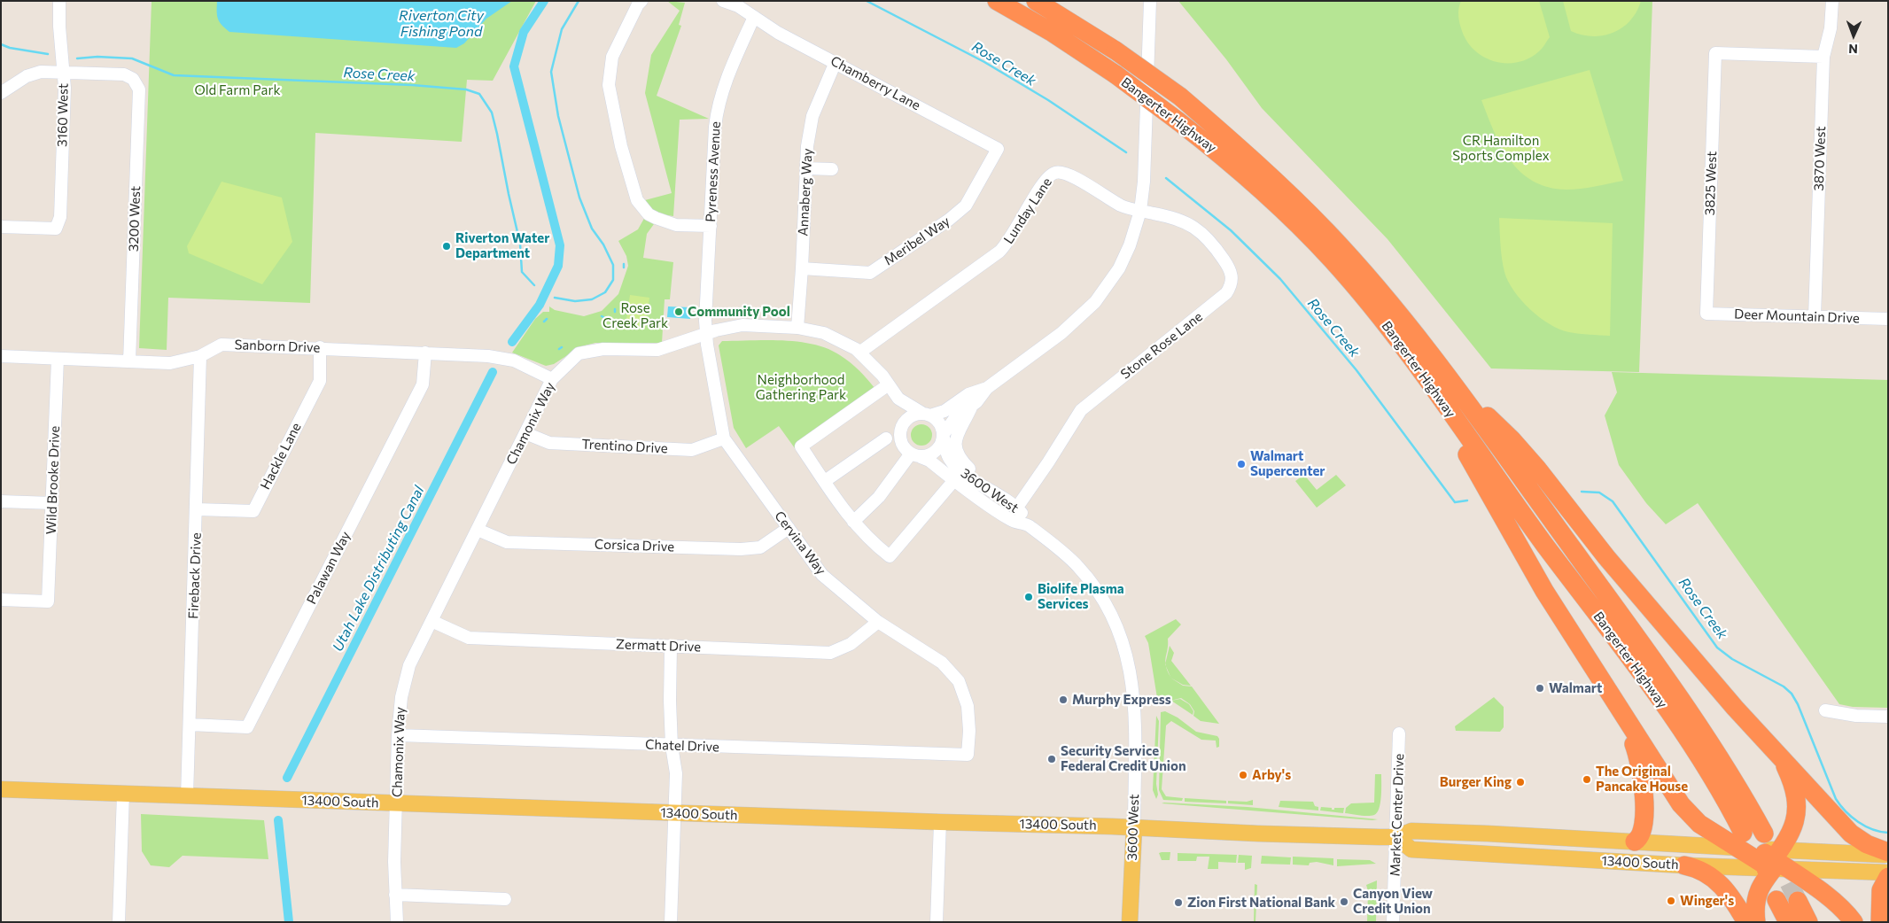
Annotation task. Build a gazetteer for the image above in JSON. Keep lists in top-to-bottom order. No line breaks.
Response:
{"streets":{"highway":["Bangerter Highway"],"main road":["3600 West","13400 South"],"street":["Chamberry Lane","3160 West","3870 West","Pyreness Avenue","3825 West","Annaberg Way","Lunday Lane","3200 West","Meribel Way","Deer Mountain Drive","Stone Rose Lane","Sanborn Drive","Chamonix Way","Trentino Drive","Hackle Lane","Wild Brooke Drive","Cervina Way","Corsica Drive","Palawan Way","Fireback Drive","Zermatt Drive","Chatel Drive","Market Center Drive"]},"crossings":[["Chamberry Lane","Pyreness Avenue"],["Chamberry Lane","Annaberg Way"],["Chamberry Lane","Meribel Way"],["3160 West","3200 West"],["Bangerter Highway","13400 South"],["3870 West","3825 West"],["3870 West","Deer Mountain Drive"],["Pyreness Avenue","Chamonix Way"],["Pyreness Avenue","Cervina Way"],["3825 West","Deer Mountain Drive"],["Annaberg Way","Meribel Way"],["Annaberg Way","Chamonix Way"],["Lunday Lane","Stone Rose Lane"],["Lunday Lane","Chamonix Way"],["3200 West","Sanborn Drive"],["Stone Rose Lane","3600 West"],["Sanborn Drive","Chamonix Way"],["Sanborn Drive","Hackle Lane"],["Sanborn Drive","Wild Brooke Drive"],["Sanborn Drive","Palawan Way"],["Sanborn Drive","Fireback Drive"],["Chamonix Way","Trentino Drive"],["Chamonix Way","3600 West"],["Chamonix Way","Cervina Way"],["Chamonix Way","Corsica Drive"],["Chamonix Way","Zermatt Drive"],["Chamonix Way","Chatel Drive"],["Chamonix Way","13400 South"],["Trentino Drive","Cervina Way"],["Hackle Lane","Fireback Drive"],["3600 West","13400 South"],["Cervina Way","Corsica Drive"],["Cervina Way","Zermatt Drive"],["Cervina Way","Chatel Drive"],["Palawan Way","Fireback Drive"],["Fireback Drive","13400 South"],["13400 South","Market Center Drive"]],"water":["Riverton City Fishing Pond","Rose Creek","Utah Lake Distributing Canal"],"parks":["Old Farm Park","CR Hamilton Sports Complex","Rose Creek Park","Neighborhood Gathering Park"],"places":["Riverton Water Department","Community Pool","Walmart Supercenter","Biolife Plasma Services","Walmart","Murphy Express","Security Service Federal Credit Union","Arby's","The Original Pancake House","Burger King","Winger's","Canyon View Credit Union","Zion First National Bank"],"north":"bottom"}
